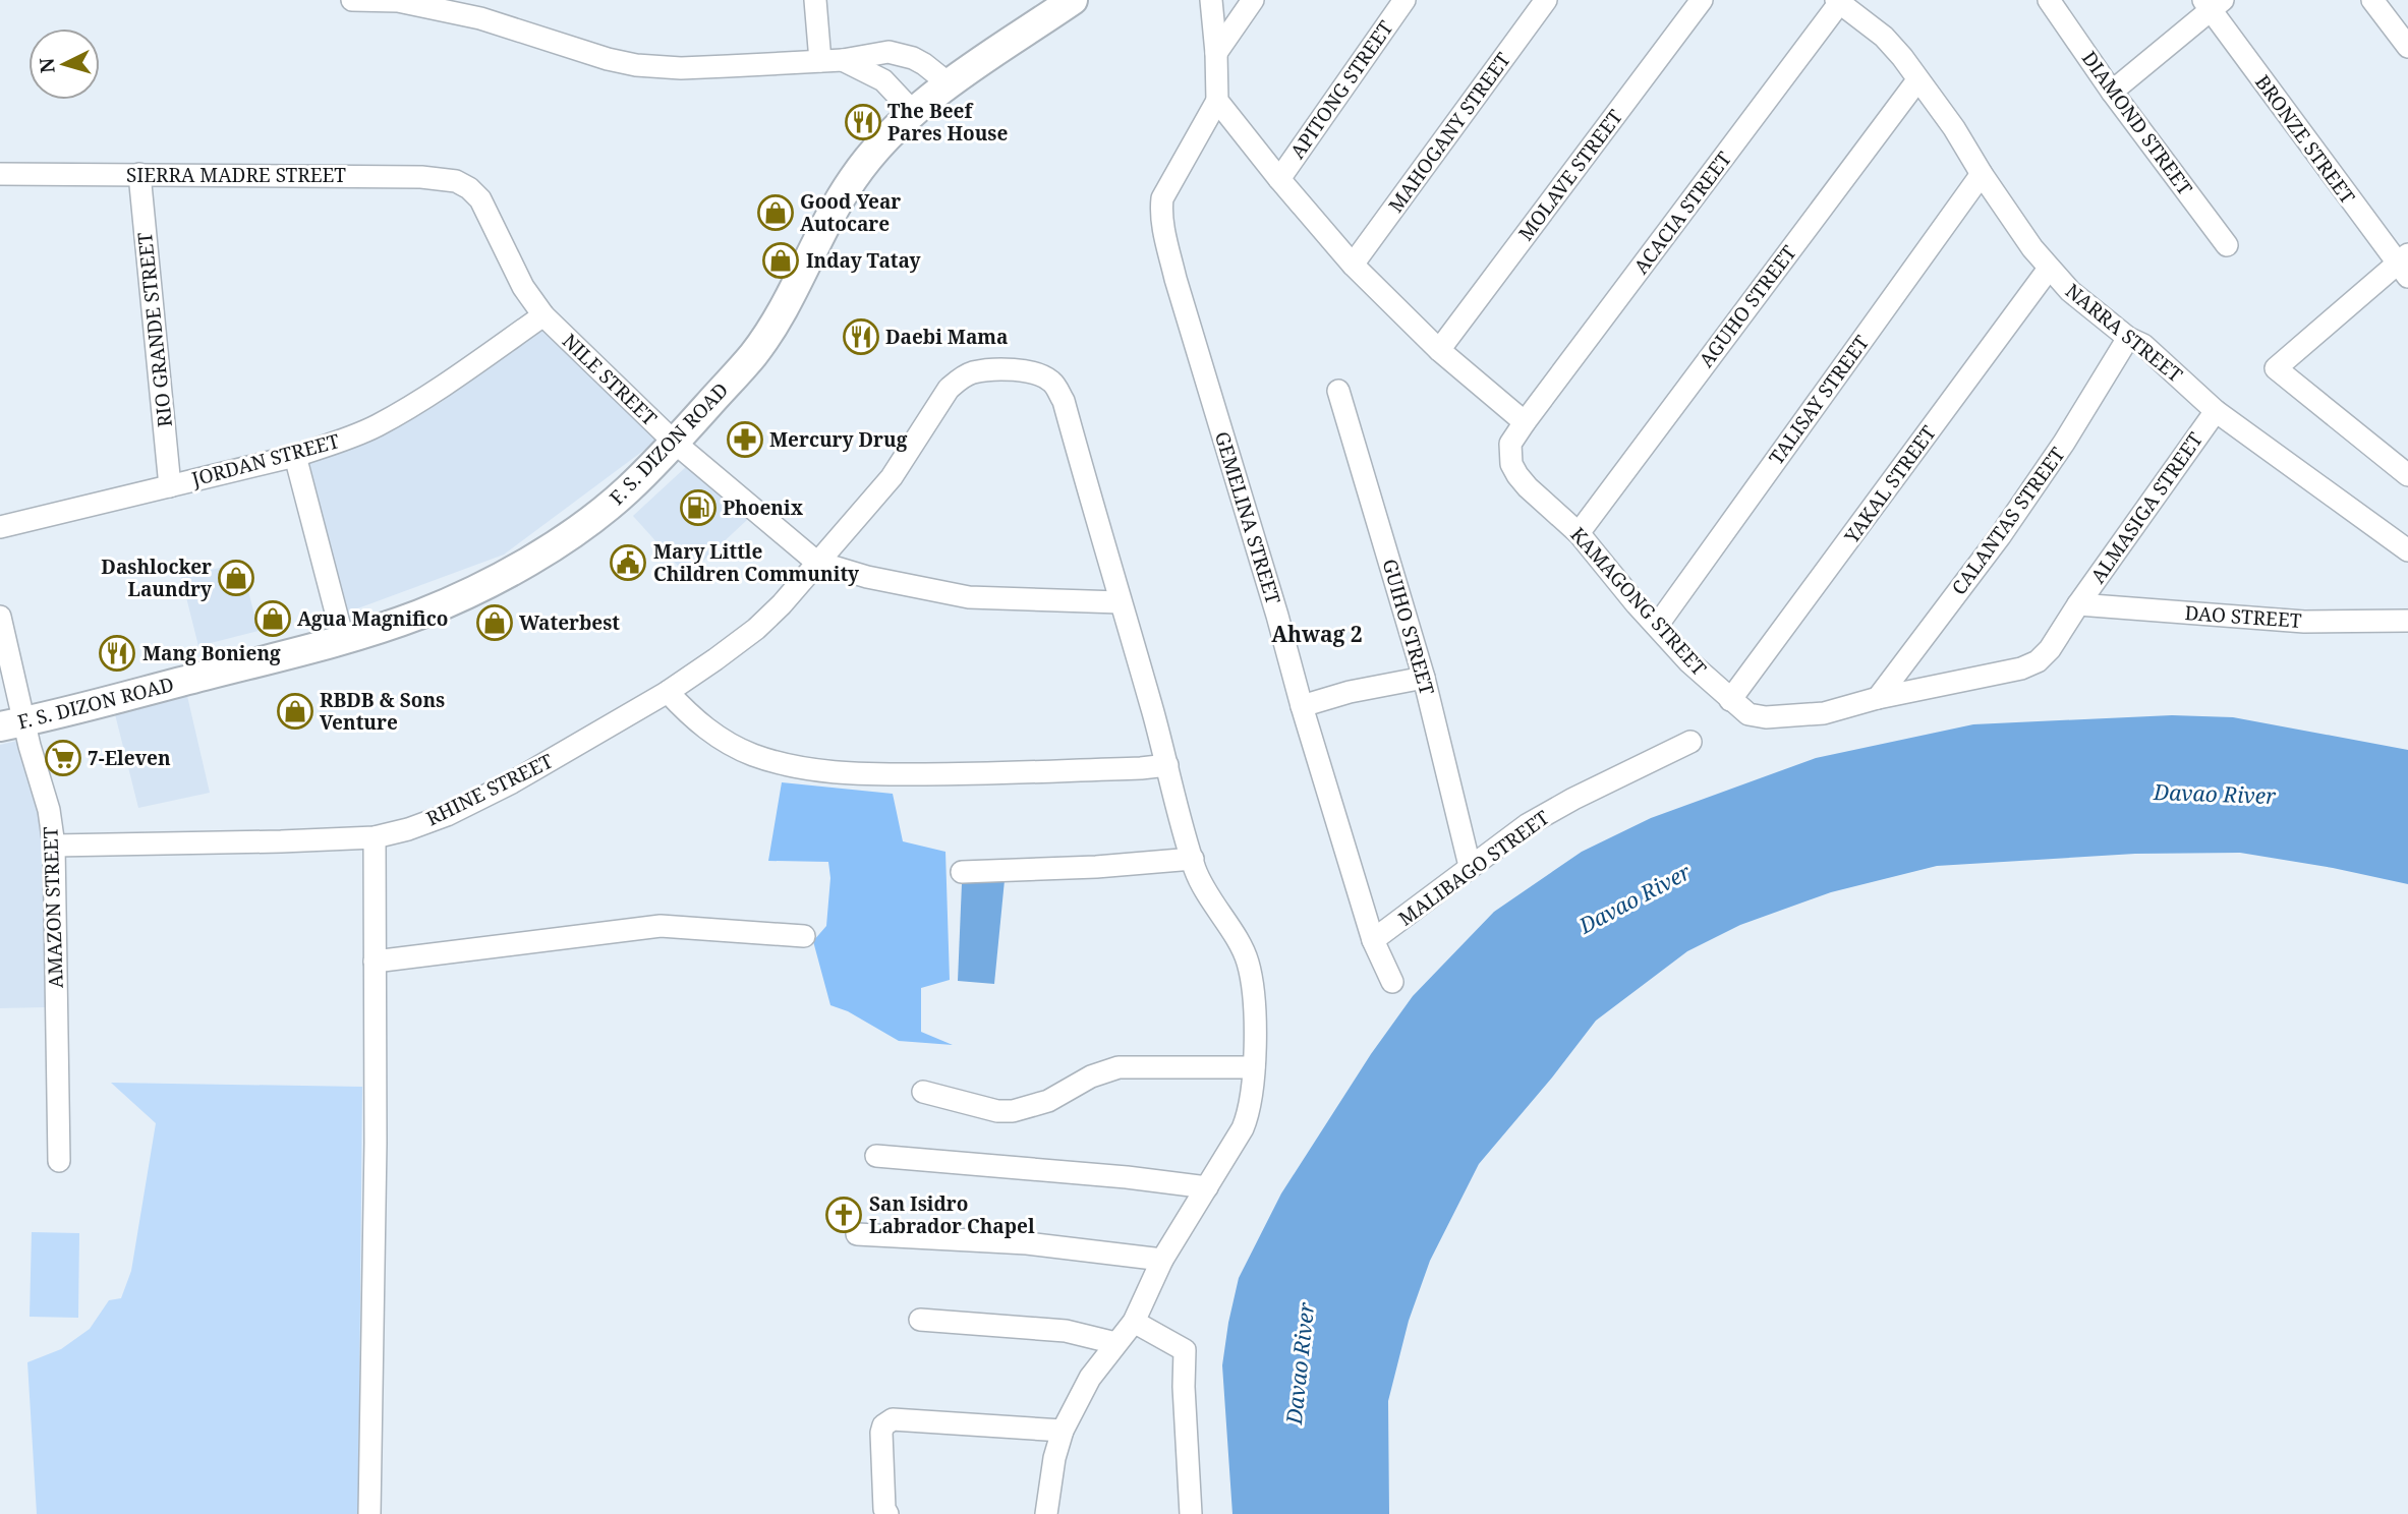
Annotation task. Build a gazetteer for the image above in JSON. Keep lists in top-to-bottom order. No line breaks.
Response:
{"streets":{"main road":["F. S. DIZON ROAD"],"street":["APITONG STREET","DIAMOND STREET","MAHOGANY STREET","BRONZE STREET","SIERRA MADRE STREET","MOLAVE STREET","ACACIA STREET","AGUHO STREET","RIO GRANDE STREET","NARRA STREET","NILE STREET","TALISAY STREET","JORDAN STREET","YAKAL STREET","ALMASIGA STREET","GEMELINA STREET","CALANTAS STREET","KAMAGONG STREET","DAO STREET","GUIHO STREET","RHINE STREET","MALIBAGO STREET","AMAZON STREET"]},"crossings":[["SIERRA MADRE STREET","RIO GRANDE STREET"],["SIERRA MADRE STREET","NILE STREET"],["ACACIA STREET","NARRA STREET"],["ACACIA STREET","KAMAGONG STREET"],["AGUHO STREET","NARRA STREET"],["AGUHO STREET","KAMAGONG STREET"],["RIO GRANDE STREET","JORDAN STREET"],["NARRA STREET","TALISAY STREET"],["NARRA STREET","YAKAL STREET"],["NARRA STREET","ALMASIGA STREET"],["NARRA STREET","CALANTAS STREET"],["NILE STREET","F. S. DIZON ROAD"],["NILE STREET","JORDAN STREET"],["NILE STREET","RHINE STREET"],["TALISAY STREET","KAMAGONG STREET"],["F. S. DIZON ROAD","AMAZON STREET"],["YAKAL STREET","KAMAGONG STREET"],["ALMASIGA STREET","KAMAGONG STREET"],["ALMASIGA STREET","DAO STREET"],["GEMELINA STREET","MALIBAGO STREET"],["CALANTAS STREET","KAMAGONG STREET"],["KAMAGONG STREET","DAO STREET"],["GUIHO STREET","MALIBAGO STREET"],["RHINE STREET","AMAZON STREET"]],"districts":["Ahwag 2"],"water":["Davao River"],"places":{"restaurant":["The Beef Pares House","Daebi Mama","Mang Bonieng"],"shop":["Good Year Autocare","Inday Tatay","Dashlocker Laundry","Agua Magnifico","Waterbest","RBDB & Sons Venture"],"pharmacy":["Mercury Drug"],"fuel station":["Phoenix"],"public building":["Mary Little Children Community"],"supermarket":["7-Eleven"],"church":["San Isidro Labrador Chapel"]},"north":"left"}
